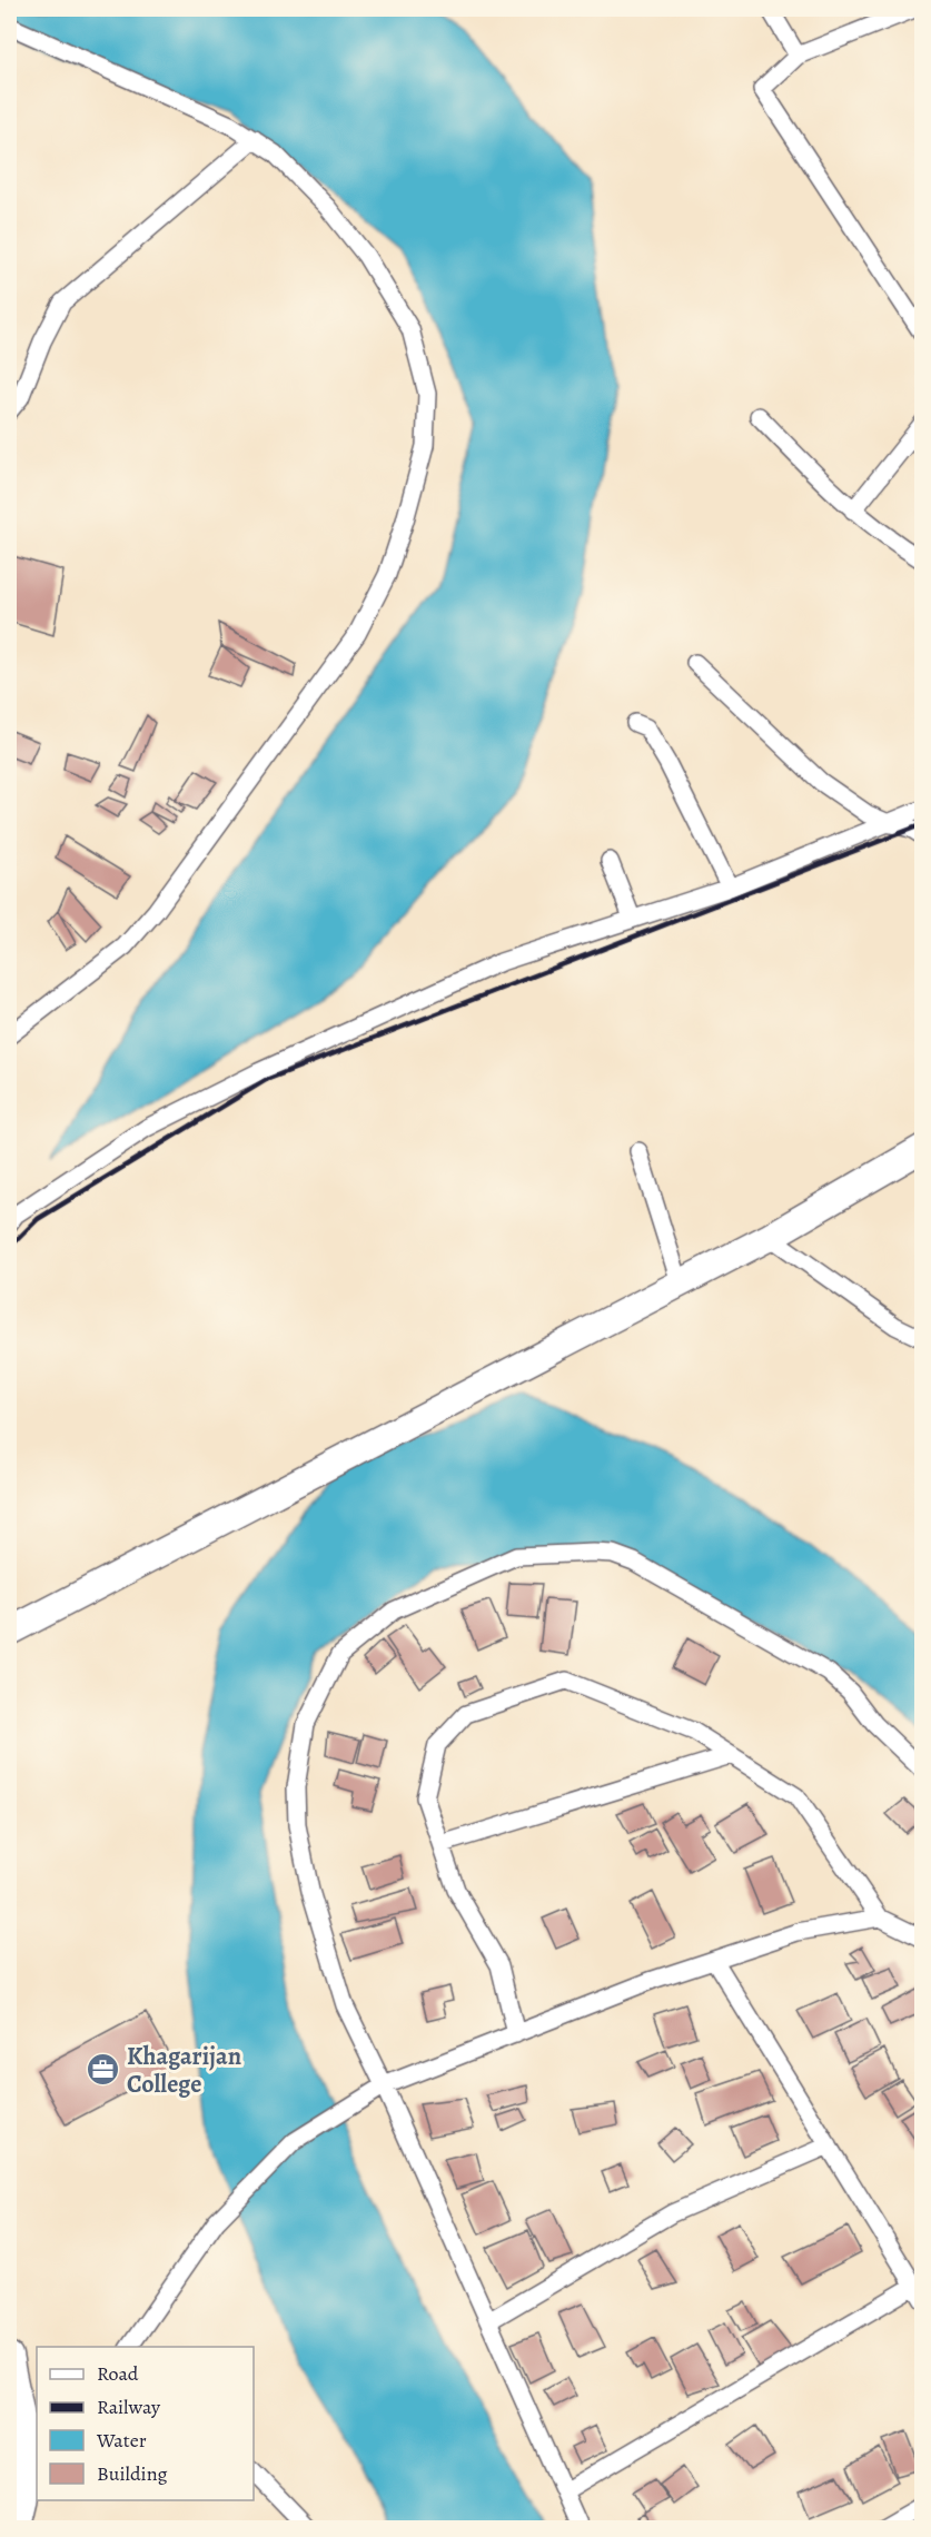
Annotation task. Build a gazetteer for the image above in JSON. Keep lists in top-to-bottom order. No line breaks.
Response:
{"places":{"office":["Khagarijan College"]},"legend":["Road","Railway","Water","Building"]}
